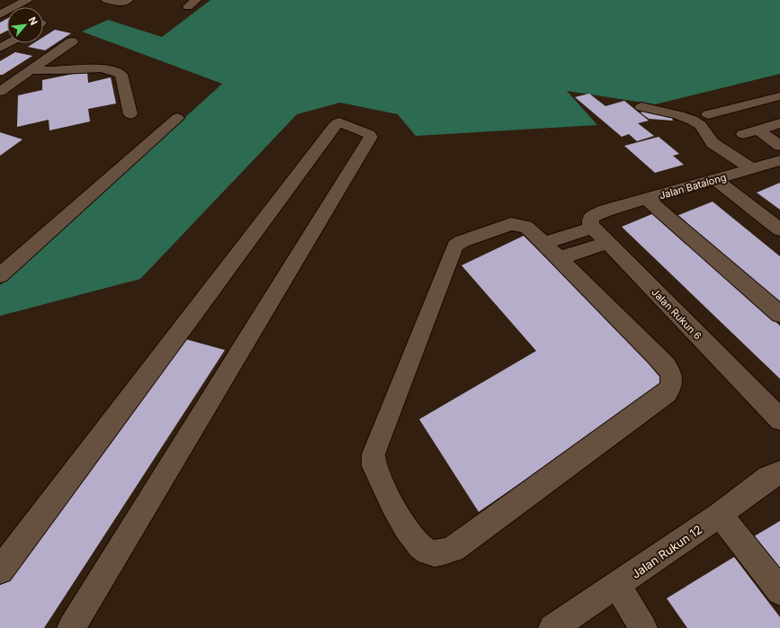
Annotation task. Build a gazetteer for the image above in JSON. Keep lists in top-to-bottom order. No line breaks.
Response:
{"streets":{"street":["Jalan Batalong","Jalan Rukun 6","Jalan Rukun 12"]},"crossings":[["Jalan Batalong","Jalan Rukun 6"]],"north":"top right"}
